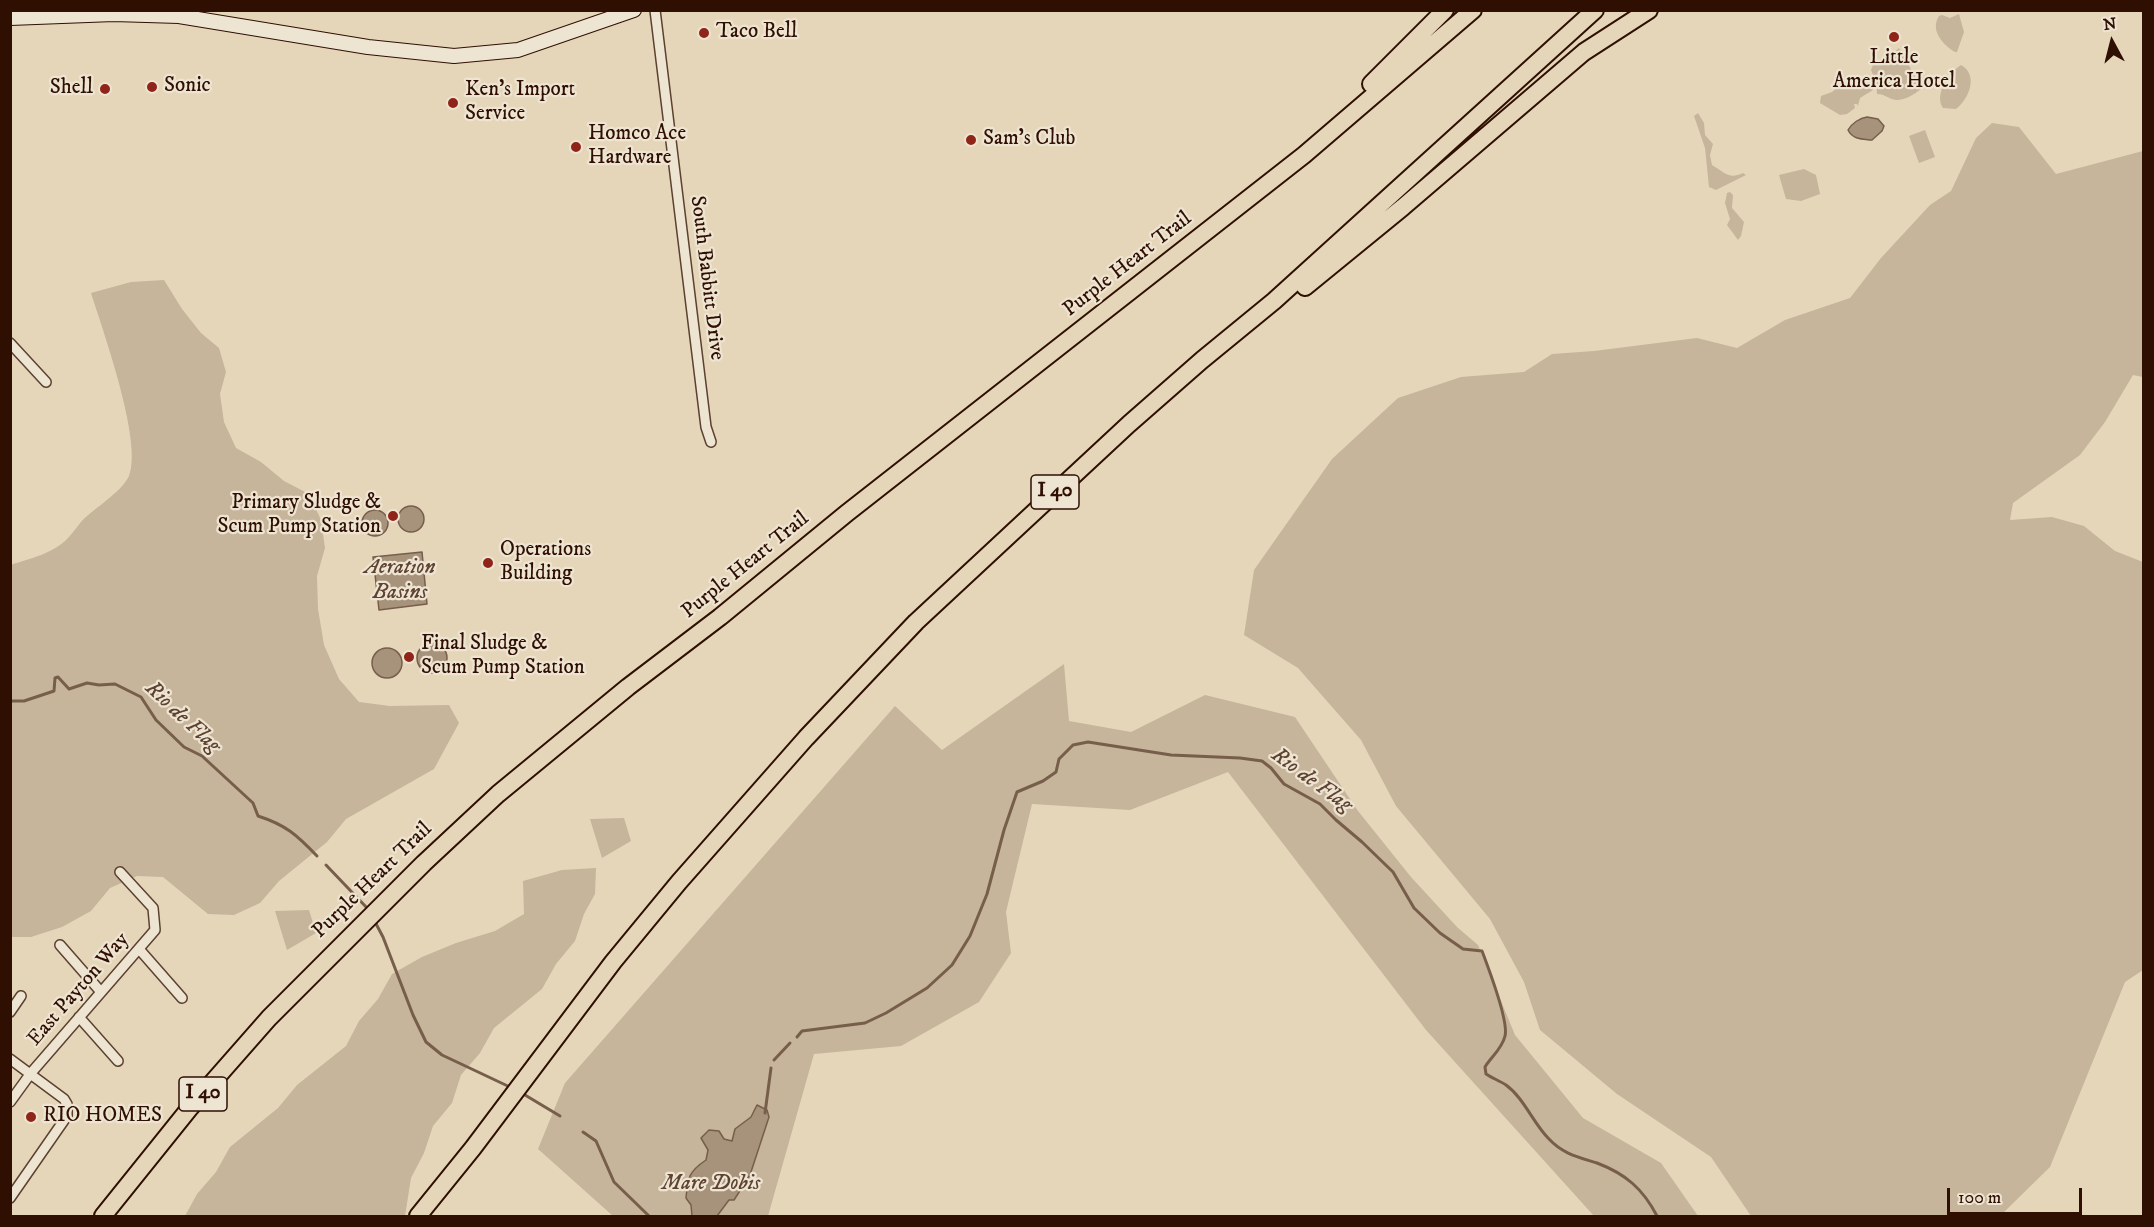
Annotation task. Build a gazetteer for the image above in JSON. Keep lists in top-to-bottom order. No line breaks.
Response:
{"streets":{"highway":["Purple Heart Trail","I 40"],"street":["South Babbitt Drive","East Payton Way"]},"water":["Aeration Basins","Rio de Flag","Mare Dobis"],"places":["Taco Bell","Little America Hotel","Sonic","Shell","Ken's Import Service","Sam's Club","Homco Ace Hardware","Primary Sludge & Scum Pump Station","Operations Building","Final Sludge & Scum Pump Station","RIO HOMES"],"scale_bar":"100 m","north":"top"}
